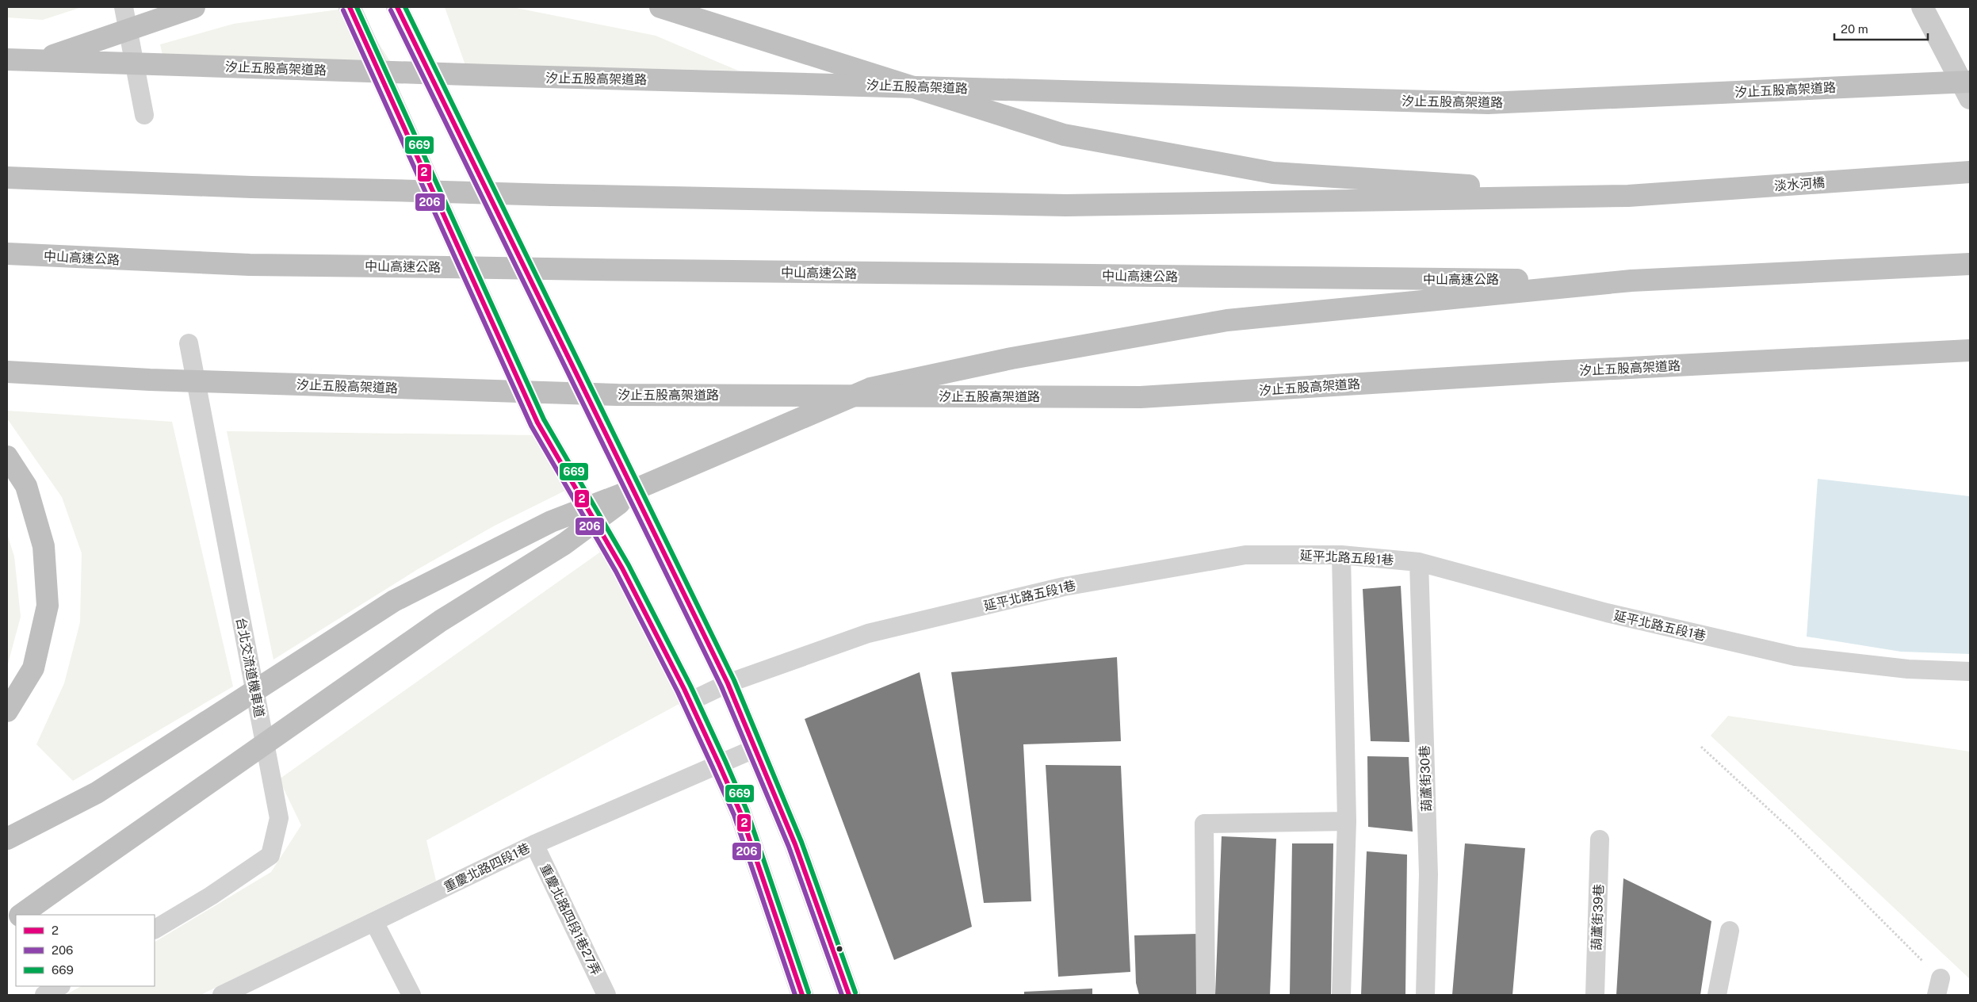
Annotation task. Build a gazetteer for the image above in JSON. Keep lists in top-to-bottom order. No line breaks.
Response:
{"streets":{"highway":["汐止五股高架道路","淡水河橋","中山高速公路"],"lane":["延平北路五段1巷","台北交流道機車道","葫蘆街30巷","重慶北路四段1巷","葫蘆街39巷","重慶北路四段1巷27弄"]},"crossings":[["延平北路五段1巷","葫蘆街30巷"],["重慶北路四段1巷","重慶北路四段1巷27弄"]],"lines":["transit line 2","transit line 669","transit line 206"],"legend":["2","206","669"],"scale_bar":"20 m"}
